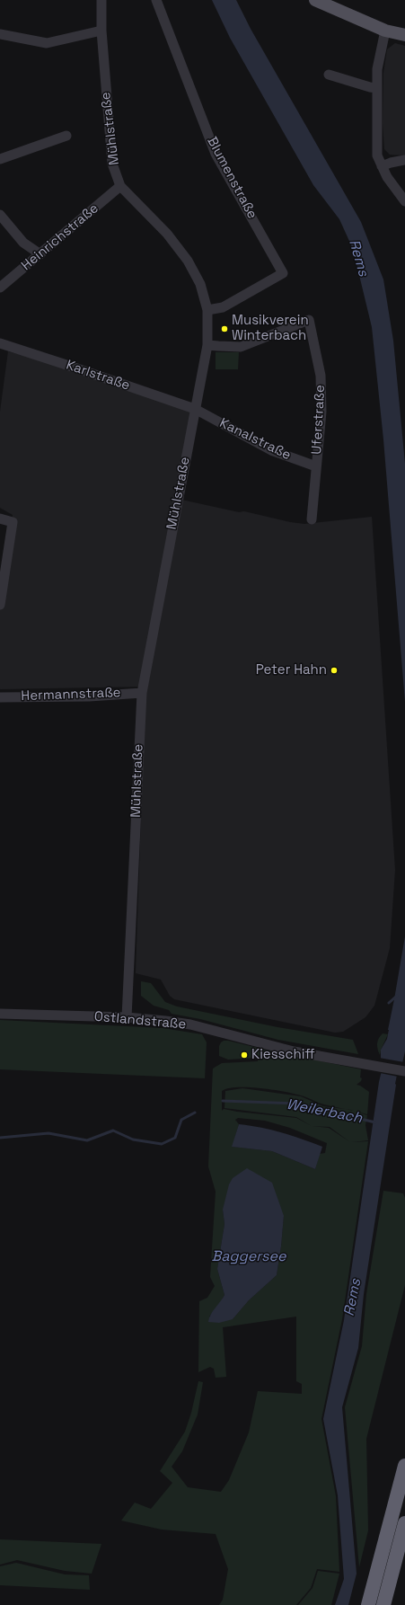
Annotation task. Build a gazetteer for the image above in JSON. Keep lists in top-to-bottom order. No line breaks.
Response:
{"streets":{"street":["Mühlstraße","Blumenstraße","Heinrichstraße","Karlstraße","Uferstraße","Kanalstraße","Hermannstraße","Ostlandstraße"]},"crossings":[["Mühlstraße","Blumenstraße"],["Mühlstraße","Heinrichstraße"],["Mühlstraße","Karlstraße"],["Mühlstraße","Uferstraße"],["Mühlstraße","Kanalstraße"],["Mühlstraße","Hermannstraße"],["Mühlstraße","Ostlandstraße"],["Karlstraße","Kanalstraße"],["Uferstraße","Kanalstraße"]],"water":["Rems","Weilerbach","Baggersee"],"places":["Musikverein Winterbach","Peter Hahn","Kiesschiff"]}
